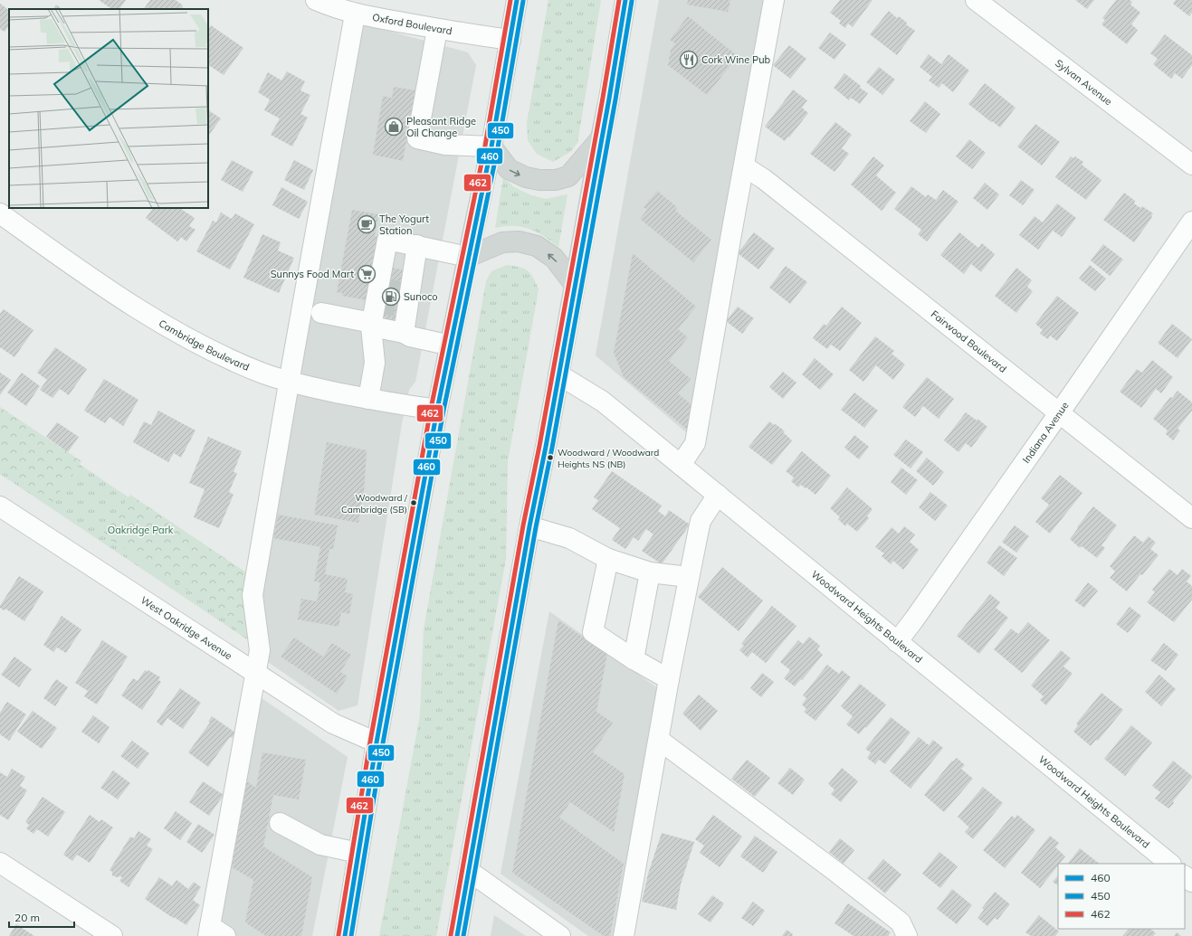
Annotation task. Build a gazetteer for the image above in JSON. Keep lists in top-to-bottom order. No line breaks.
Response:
{"streets":{"street":["Oxford Boulevard","Sylvan Avenue","Fairwood Boulevard","Cambridge Boulevard","Indiana Avenue","Woodward Heights Boulevard","West Oakridge Avenue"]},"crossings":[["Fairwood Boulevard","Indiana Avenue"],["Indiana Avenue","Woodward Heights Boulevard"]],"parks":["Oakridge Park"],"places":{"restaurant":["Cork Wine Pub"],"shop":["Pleasant Ridge Oil Change"],"cafe":["The Yogurt Station"],"supermarket":["Sunnys Food Mart"],"fuel station":["Sunoco"],"other":["Woodward / Woodward Heights NS (NB)","Woodward / Cambridge (SB)"]},"lines":["transit line 460","transit line 462","transit line 450"],"legend":["460","450","462"],"scale_bar":"20 m"}
